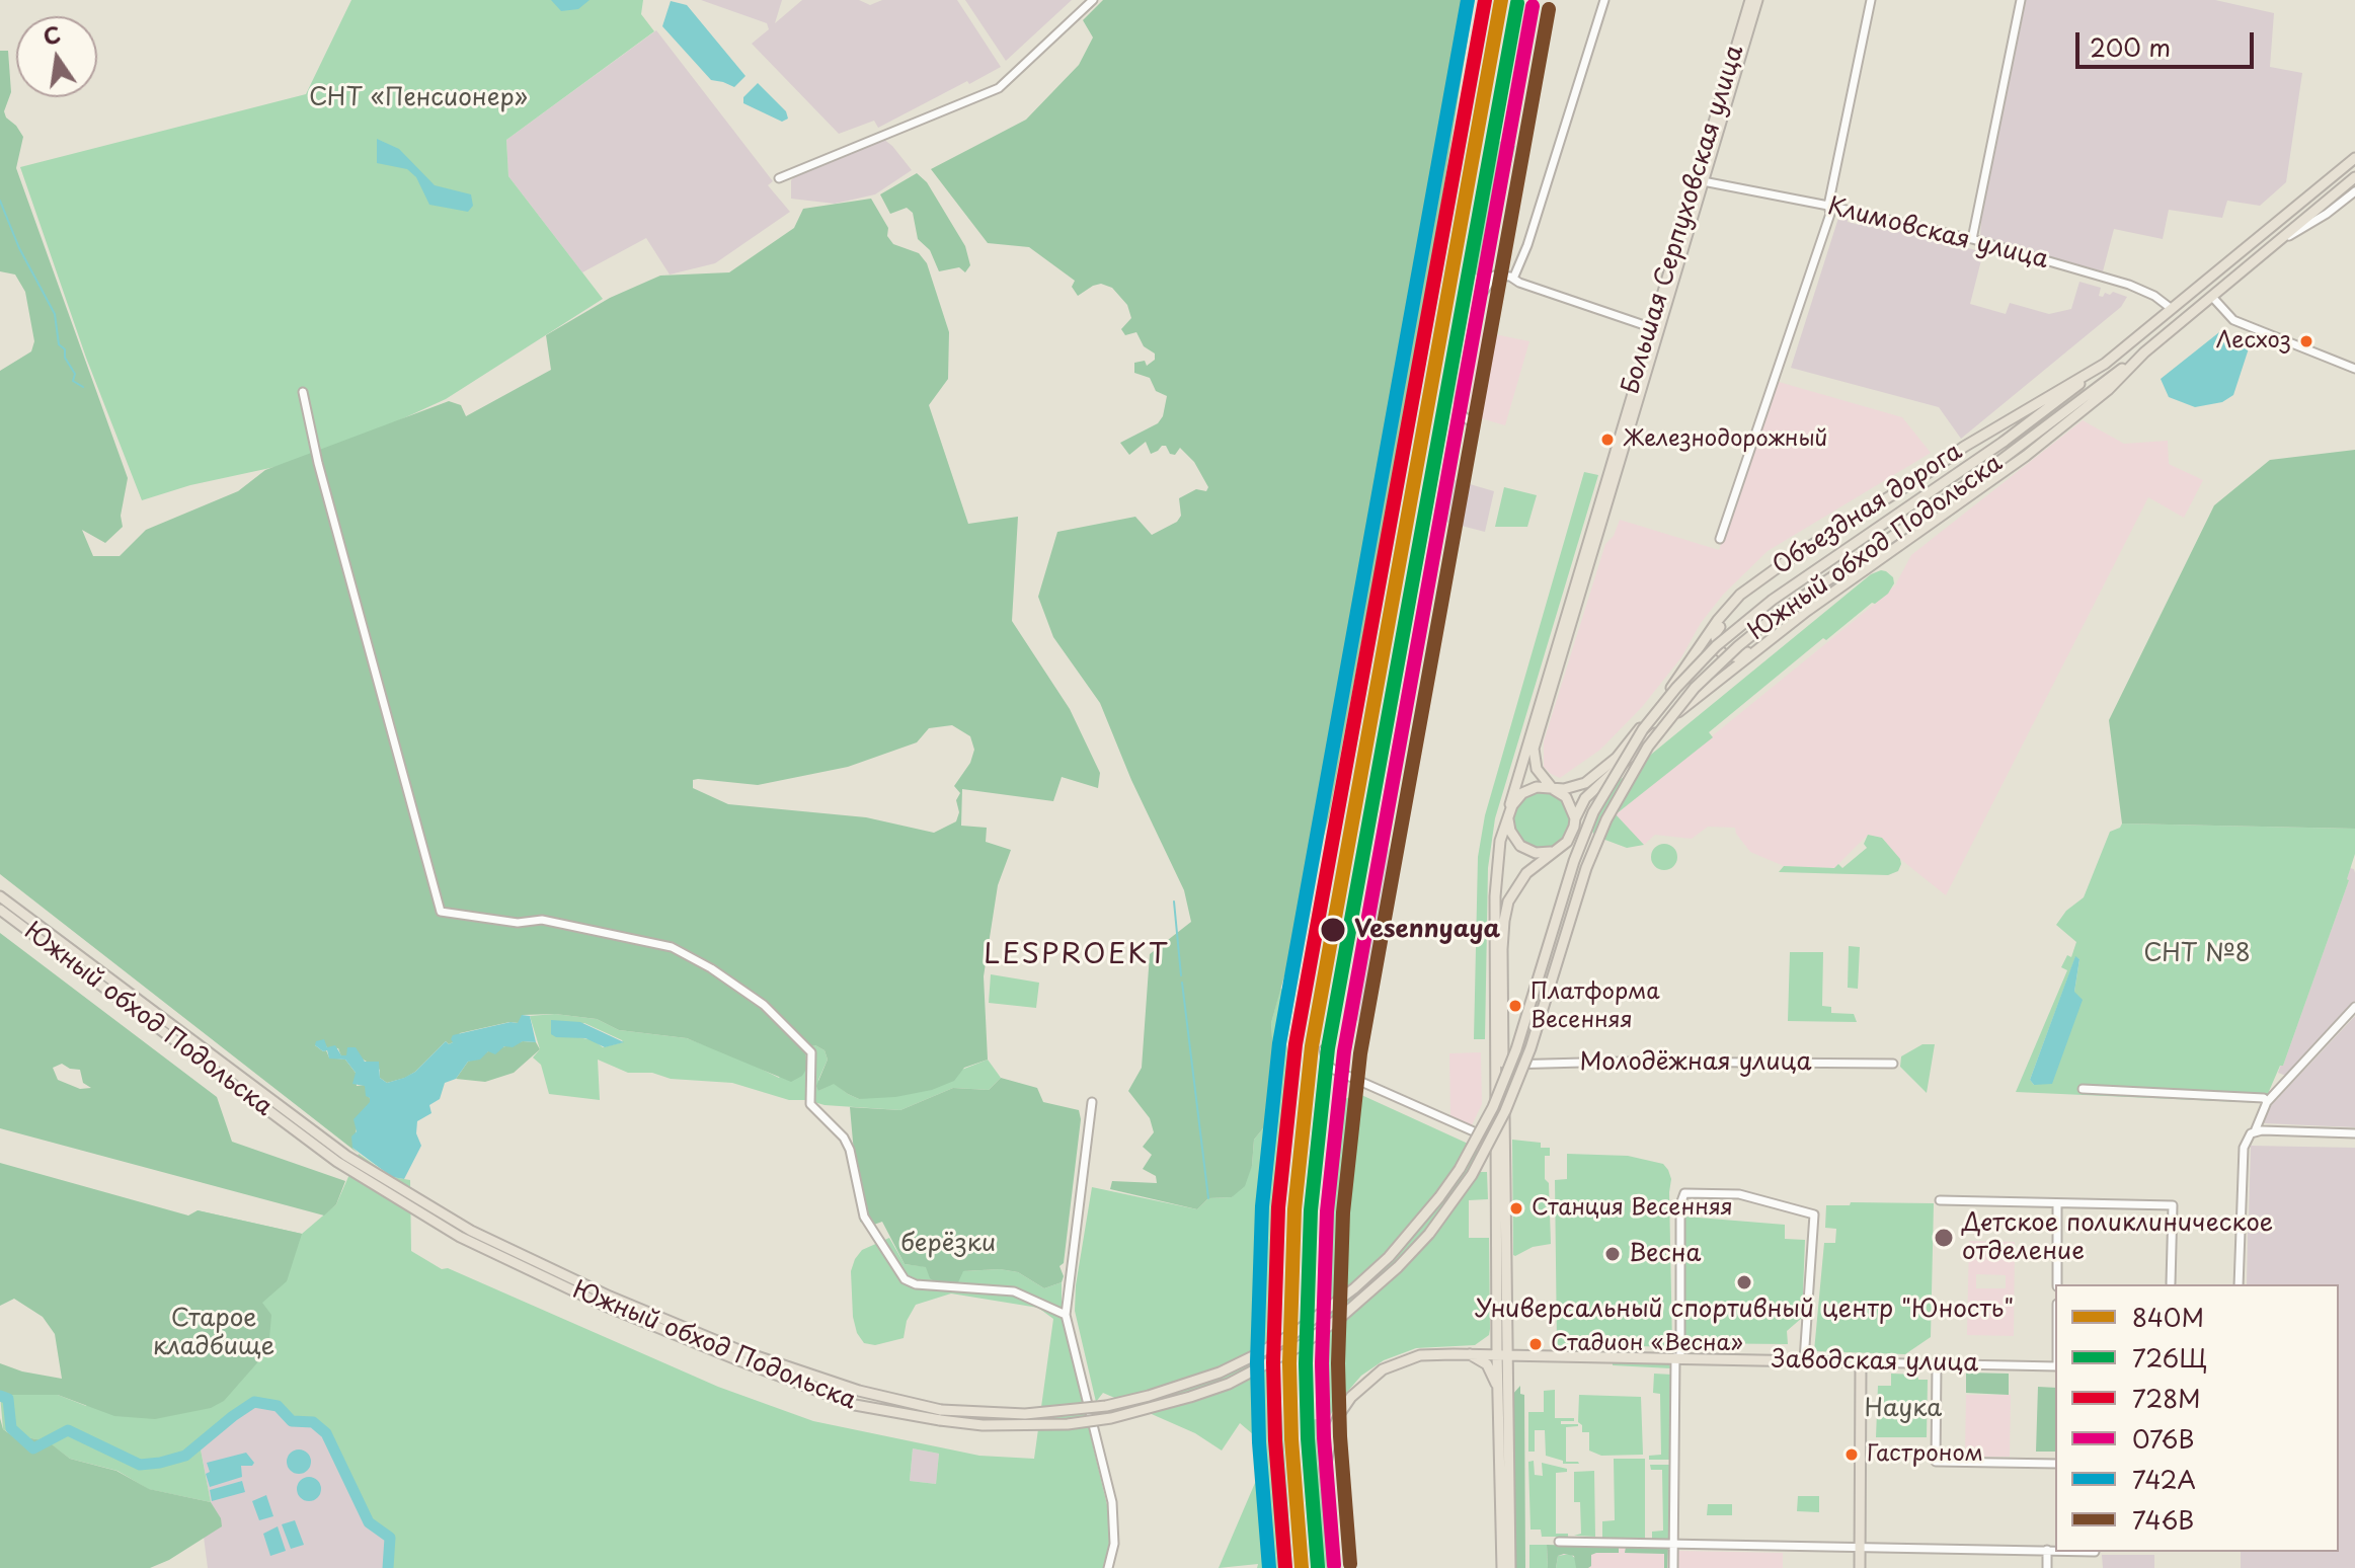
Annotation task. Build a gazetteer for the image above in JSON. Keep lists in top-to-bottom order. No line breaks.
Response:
{"streets":{"main road":["Большая Серпуховская улица","Объездная дорога","Южный обход Подольска","Заводская улица"],"street":["Климовская улица","Молодёжная улица"]},"crossings":[["Большая Серпуховская улица","Климовская улица"],["Большая Серпуховская улица","Объездная дорога"],["Большая Серпуховская улица","Молодёжная улица"],["Климовская улица","Объездная дорога"],["Объездная дорога","Южный обход Подольска"]],"districts":["LESPROEKT"],"parks":["СНТ «Пенсионер»","СНТ №8","берёзки","Старое кладбище","Наука"],"places":["Лесхоз","Железнодорожный","Vesennyaya","Платформа Весенняя","Станция Весенняя","Детское поликлиническое отделение","Весна","Универсальный спортивный центр \"Юность\"","Стадион «Весна»","Гастроном"],"lines":["transit line 840М","transit line 728М","transit line 742А","transit line 726Щ","transit line 076В","transit line 746В"],"legend":["840М","726Щ","728М","076В","742А","746В"],"scale_bar":"200 m","north":"top"}
